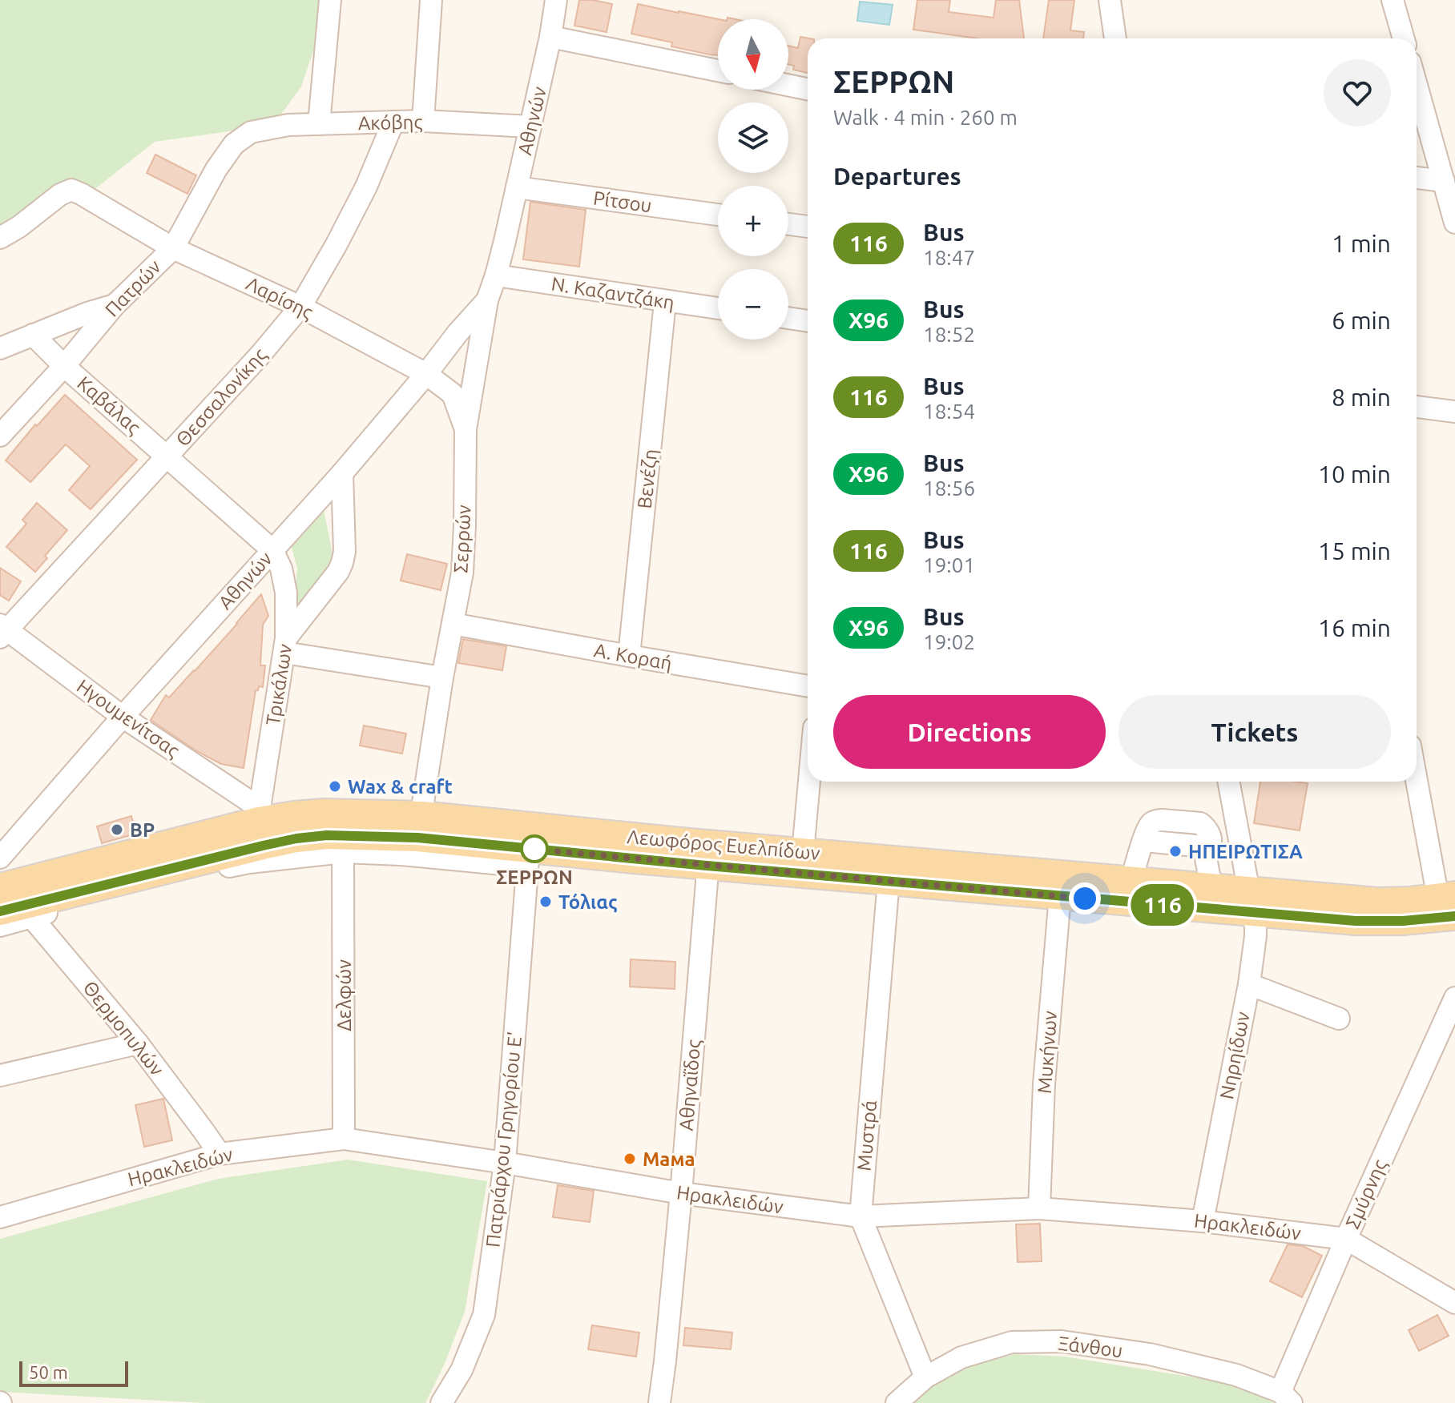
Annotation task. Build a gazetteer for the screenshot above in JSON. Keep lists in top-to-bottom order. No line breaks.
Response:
{"streets":{"main road":["Λεωφόρος Ευελπίδων"],"street":["Αθηνών","Ακόβης","Ρίτσου","Πατρών","Ν. Καζαντζάκη","Λαρίσης","Θεσσαλονίκης","Καβάλας","Βενέζη","Σερρών","Α. Κοραή","Τρικάλων","Ηγουμενίτσας","Δελφών","Θερμοπυλών","Μυκήνων","Νηρηίδων","Αθηναΐδος","Μυστρά","Πατριάρχου Γρηγορίου Ε'","Ηρακλειδών","Σμύρνης","Ξάνθου"]},"crossings":[["Αθηνών","Ακόβης"],["Αθηνών","Ρίτσου"],["Αθηνών","Λαρίσης"],["Αθηνών","Καβάλας"],["Αθηνών","Σερρών"],["Αθηνών","Τρικάλων"],["Αθηνών","Ηγουμενίτσας"],["Ακόβης","Πατρών"],["Ακόβης","Θεσσαλονίκης"],["Πατρών","Λαρίσης"],["Πατρών","Καβάλας"],["Ν. Καζαντζάκη","Βενέζη"],["Ν. Καζαντζάκη","Σερρών"],["Λαρίσης","Θεσσαλονίκης"],["Λαρίσης","Σερρών"],["Θεσσαλονίκης","Καβάλας"],["Θεσσαλονίκης","Ηγουμενίτσας"],["Καβάλας","Τρικάλων"],["Βενέζη","Α. Κοραή"],["Σερρών","Α. Κοραή"],["Σερρών","Λεωφόρος Ευελπίδων"],["Τρικάλων","Ηγουμενίτσας"],["Τρικάλων","Λεωφόρος Ευελπίδων"],["Ηγουμενίτσας","Λεωφόρος Ευελπίδων"],["Λεωφόρος Ευελπίδων","Θερμοπυλών"],["Λεωφόρος Ευελπίδων","Μυκήνων"],["Λεωφόρος Ευελπίδων","Νηρηίδων"],["Λεωφόρος Ευελπίδων","Αθηναΐδος"],["Λεωφόρος Ευελπίδων","Μυστρά"],["Λεωφόρος Ευελπίδων","Πατριάρχου Γρηγορίου Ε'"],["Δελφών","Ηρακλειδών"],["Θερμοπυλών","Ηρακλειδών"],["Μυκήνων","Ηρακλειδών"],["Νηρηίδων","Ηρακλειδών"],["Αθηναΐδος","Ηρακλειδών"],["Μυστρά","Ηρακλειδών"],["Μυστρά","Ξάνθου"],["Πατριάρχου Γρηγορίου Ε'","Ηρακλειδών"],["Ηρακλειδών","Σμύρνης"],["Σμύρνης","Ξάνθου"]],"places":["Wax & craft","BP","ΣΕΡΡΩΝ","ΗΠΕΙΡΩΤΙΣΑ","Τόλιας","Мама"],"lines":["bus line 116"],"scale_bar":"50 m","north":"bottom","page":{"on_map":"116","map_buttons":["+","−"],"heading":[["ΣΕΡΡΩΝ","Walk · 4 min · 260 m"],"Departures"],"list":[{"mark":"116","name":"Bus","note":"18:47","value":"1 min"},{"mark":"Χ96","name":"Bus","note":"18:52","value":"6 min"},{"mark":"116","name":"Bus","note":"18:54","value":"8 min"},{"mark":"Χ96","name":"Bus","note":"18:56","value":"10 min"},{"mark":"116","name":"Bus","note":"19:01","value":"15 min"},{"mark":"Χ96","name":"Bus","note":"19:02","value":"16 min"}],"buttons":["Directions","Tickets"],"scale":"50 m"}}
